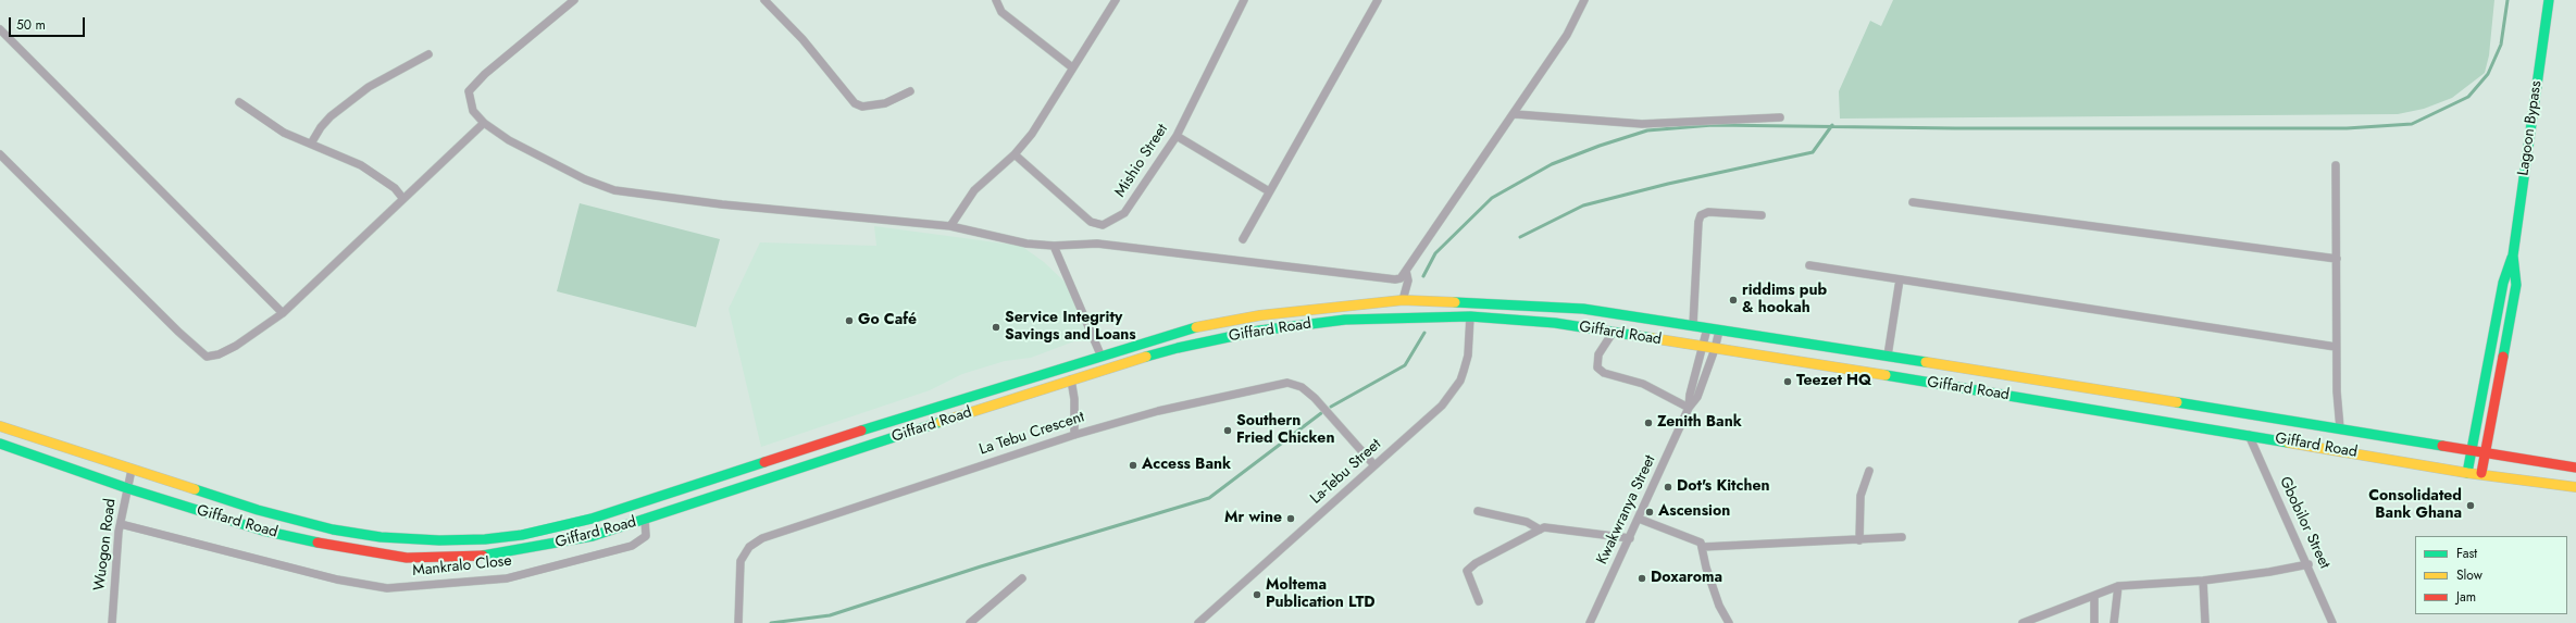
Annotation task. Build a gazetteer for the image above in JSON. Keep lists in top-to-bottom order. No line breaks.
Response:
{"streets":{"main road":["Lagoon Bypass","Giffard Road"],"street":["Mishio Street","La Tebu Crescent","La-Tebu Street","Kwakwranya Street","Gbobilor Street","Wuogon Road","Mankralo Close"]},"crossings":[["Lagoon Bypass","Giffard Road"],["Giffard Road","La-Tebu Street"],["Giffard Road","Kwakwranya Street"],["Giffard Road","Gbobilor Street"],["Giffard Road","Wuogon Road"],["Giffard Road","Mankralo Close"],["La Tebu Crescent","La-Tebu Street"],["Wuogon Road","Mankralo Close"]],"places":["riddims pub & hookah","Go Café","Service Integrity Savings and Loans","Teezet HQ","Zenith Bank","Southern Fried Chicken","Access Bank","Dot's Kitchen","Consolidated Bank Ghana","Ascension","Mr wine","Doxaroma","Moltema Publication LTD"],"legend":["Fast","Slow","Jam"],"scale_bar":"50 m"}
